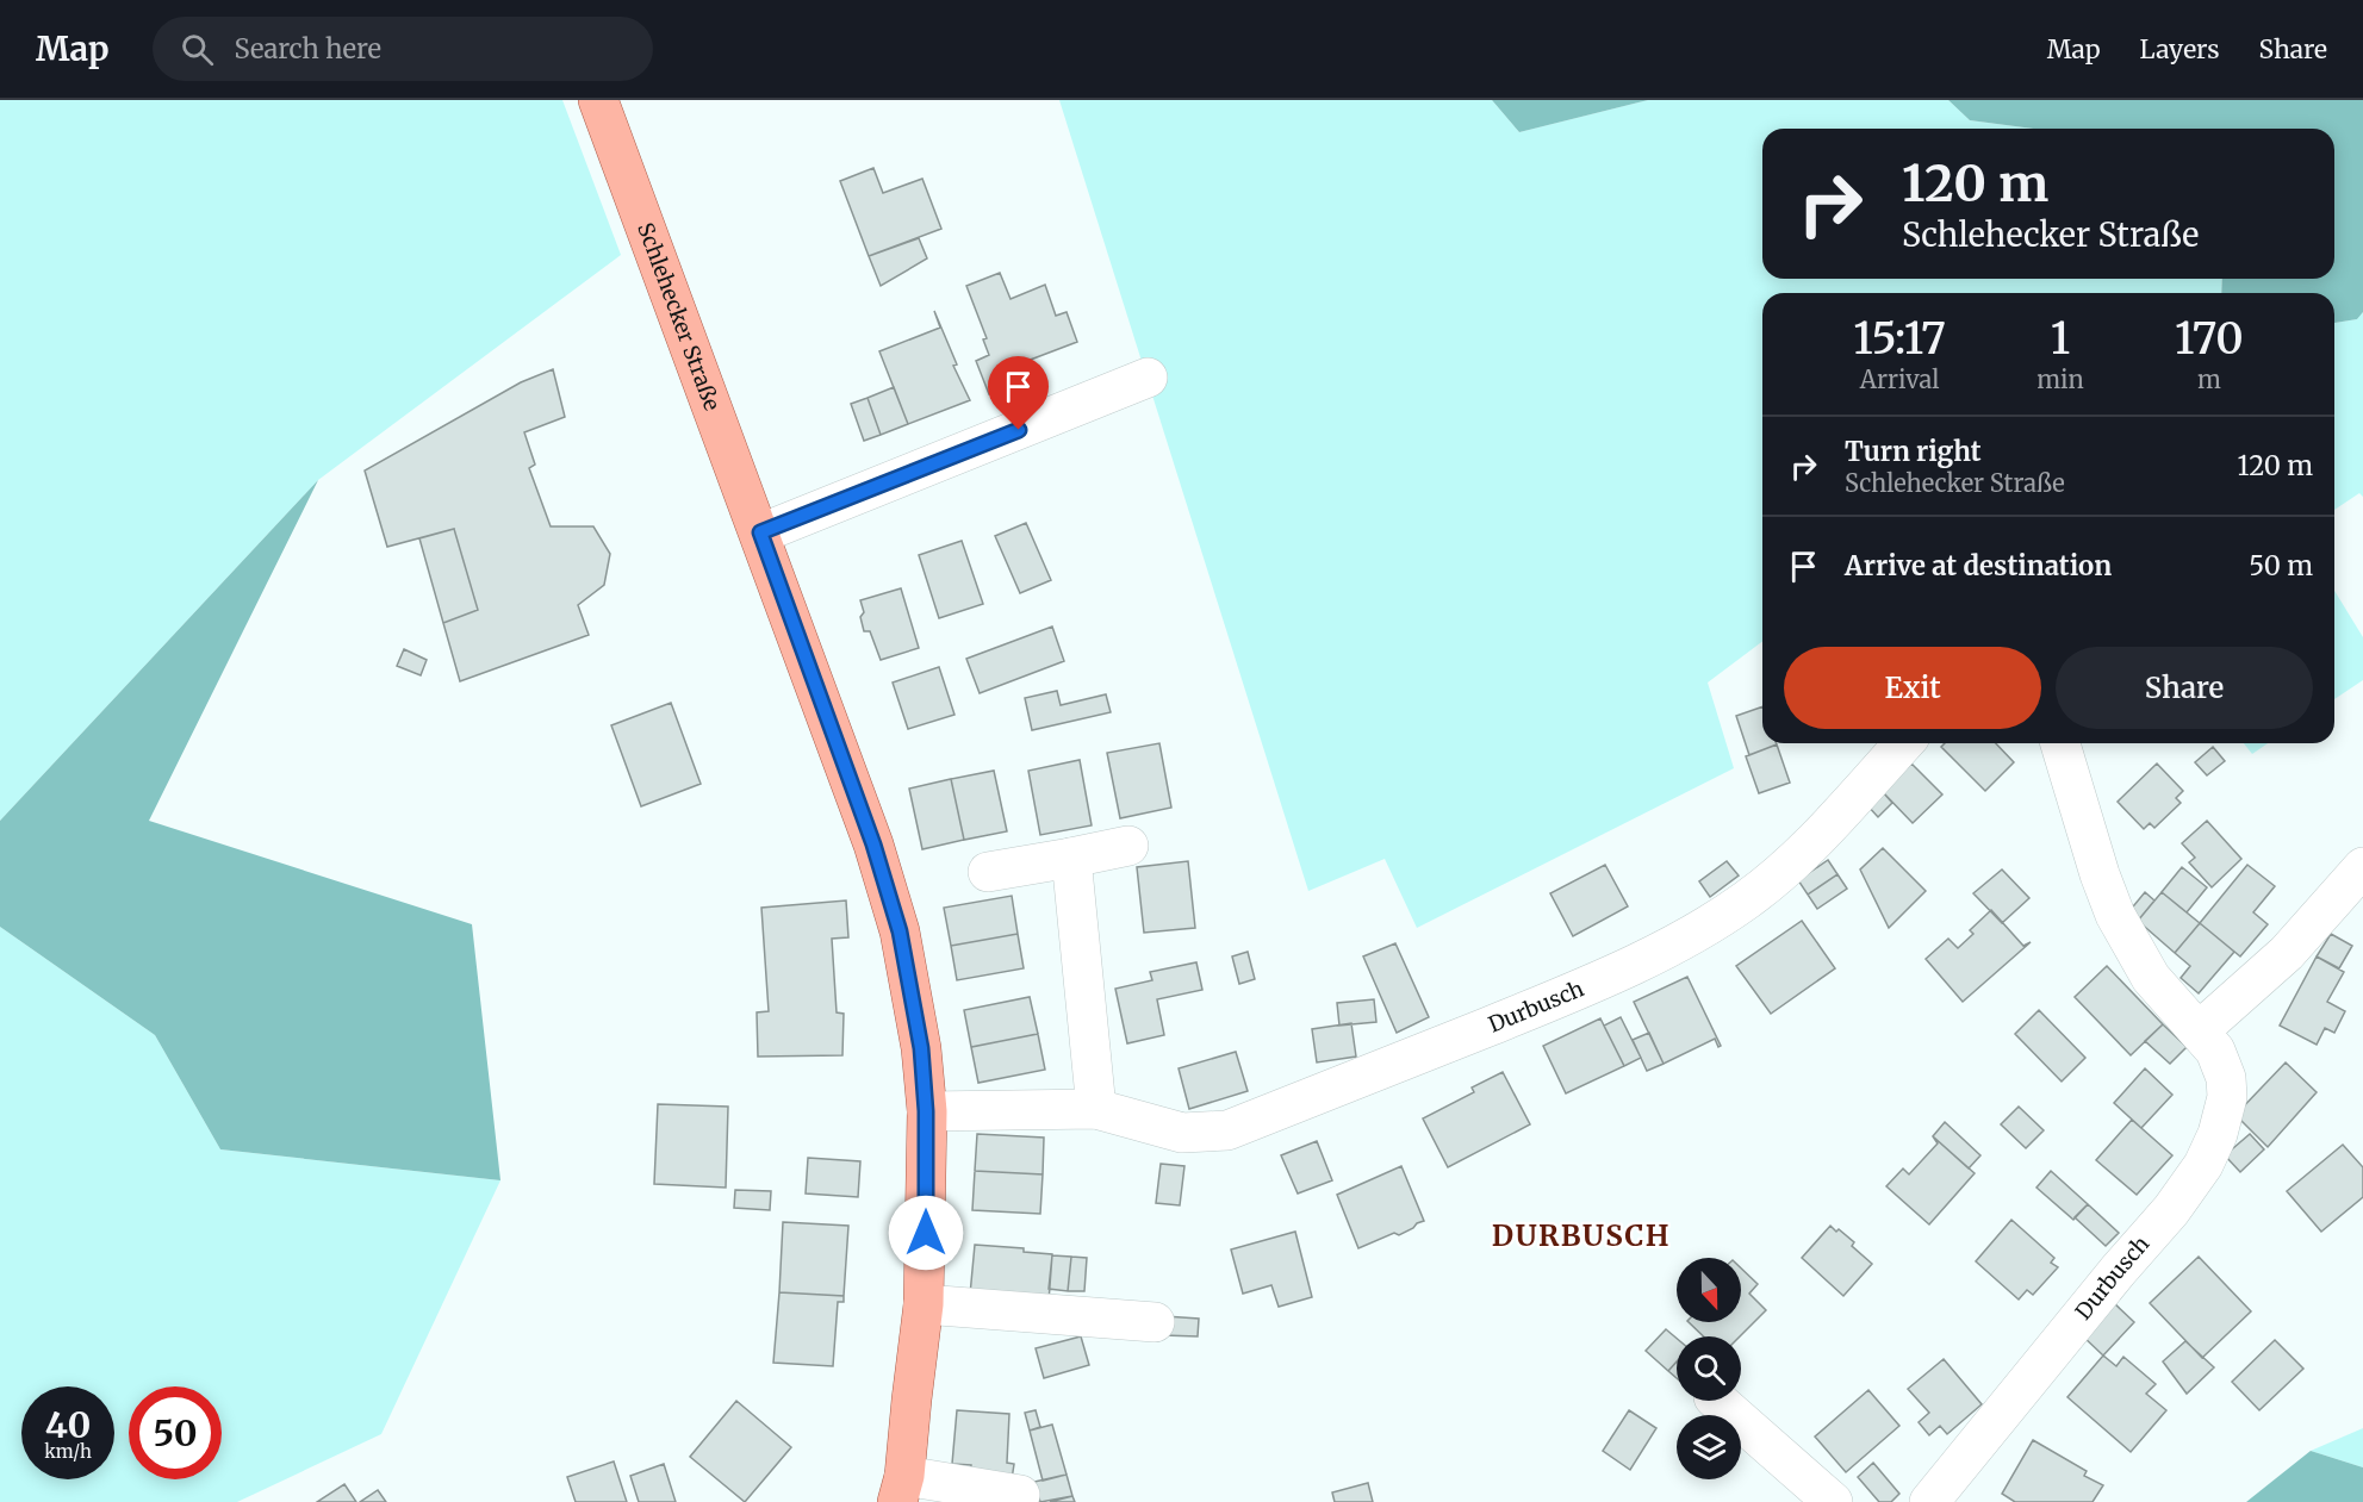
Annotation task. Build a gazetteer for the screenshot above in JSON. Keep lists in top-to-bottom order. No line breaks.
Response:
{"streets":{"main road":["Schlehecker Straße"],"street":["Durbusch"]},"crossings":[["Schlehecker Straße","Durbusch"]],"districts":["DURBUSCH"],"north":"bottom","page":{"header":"Map","search":"Search here","nav":["Map","Layers","Share"],"turn":["120 m","Schlehecker Straße"],"eta":["15:17","Arrival","1","min","170","m"],"list":[{"name":"Turn right","note":"Schlehecker Straße","value":"120 m"},{"name":"Arrive at destination","value":"50 m"}],"buttons":["Exit","Share"],"speed":"40 km/h","limit":"50"}}
